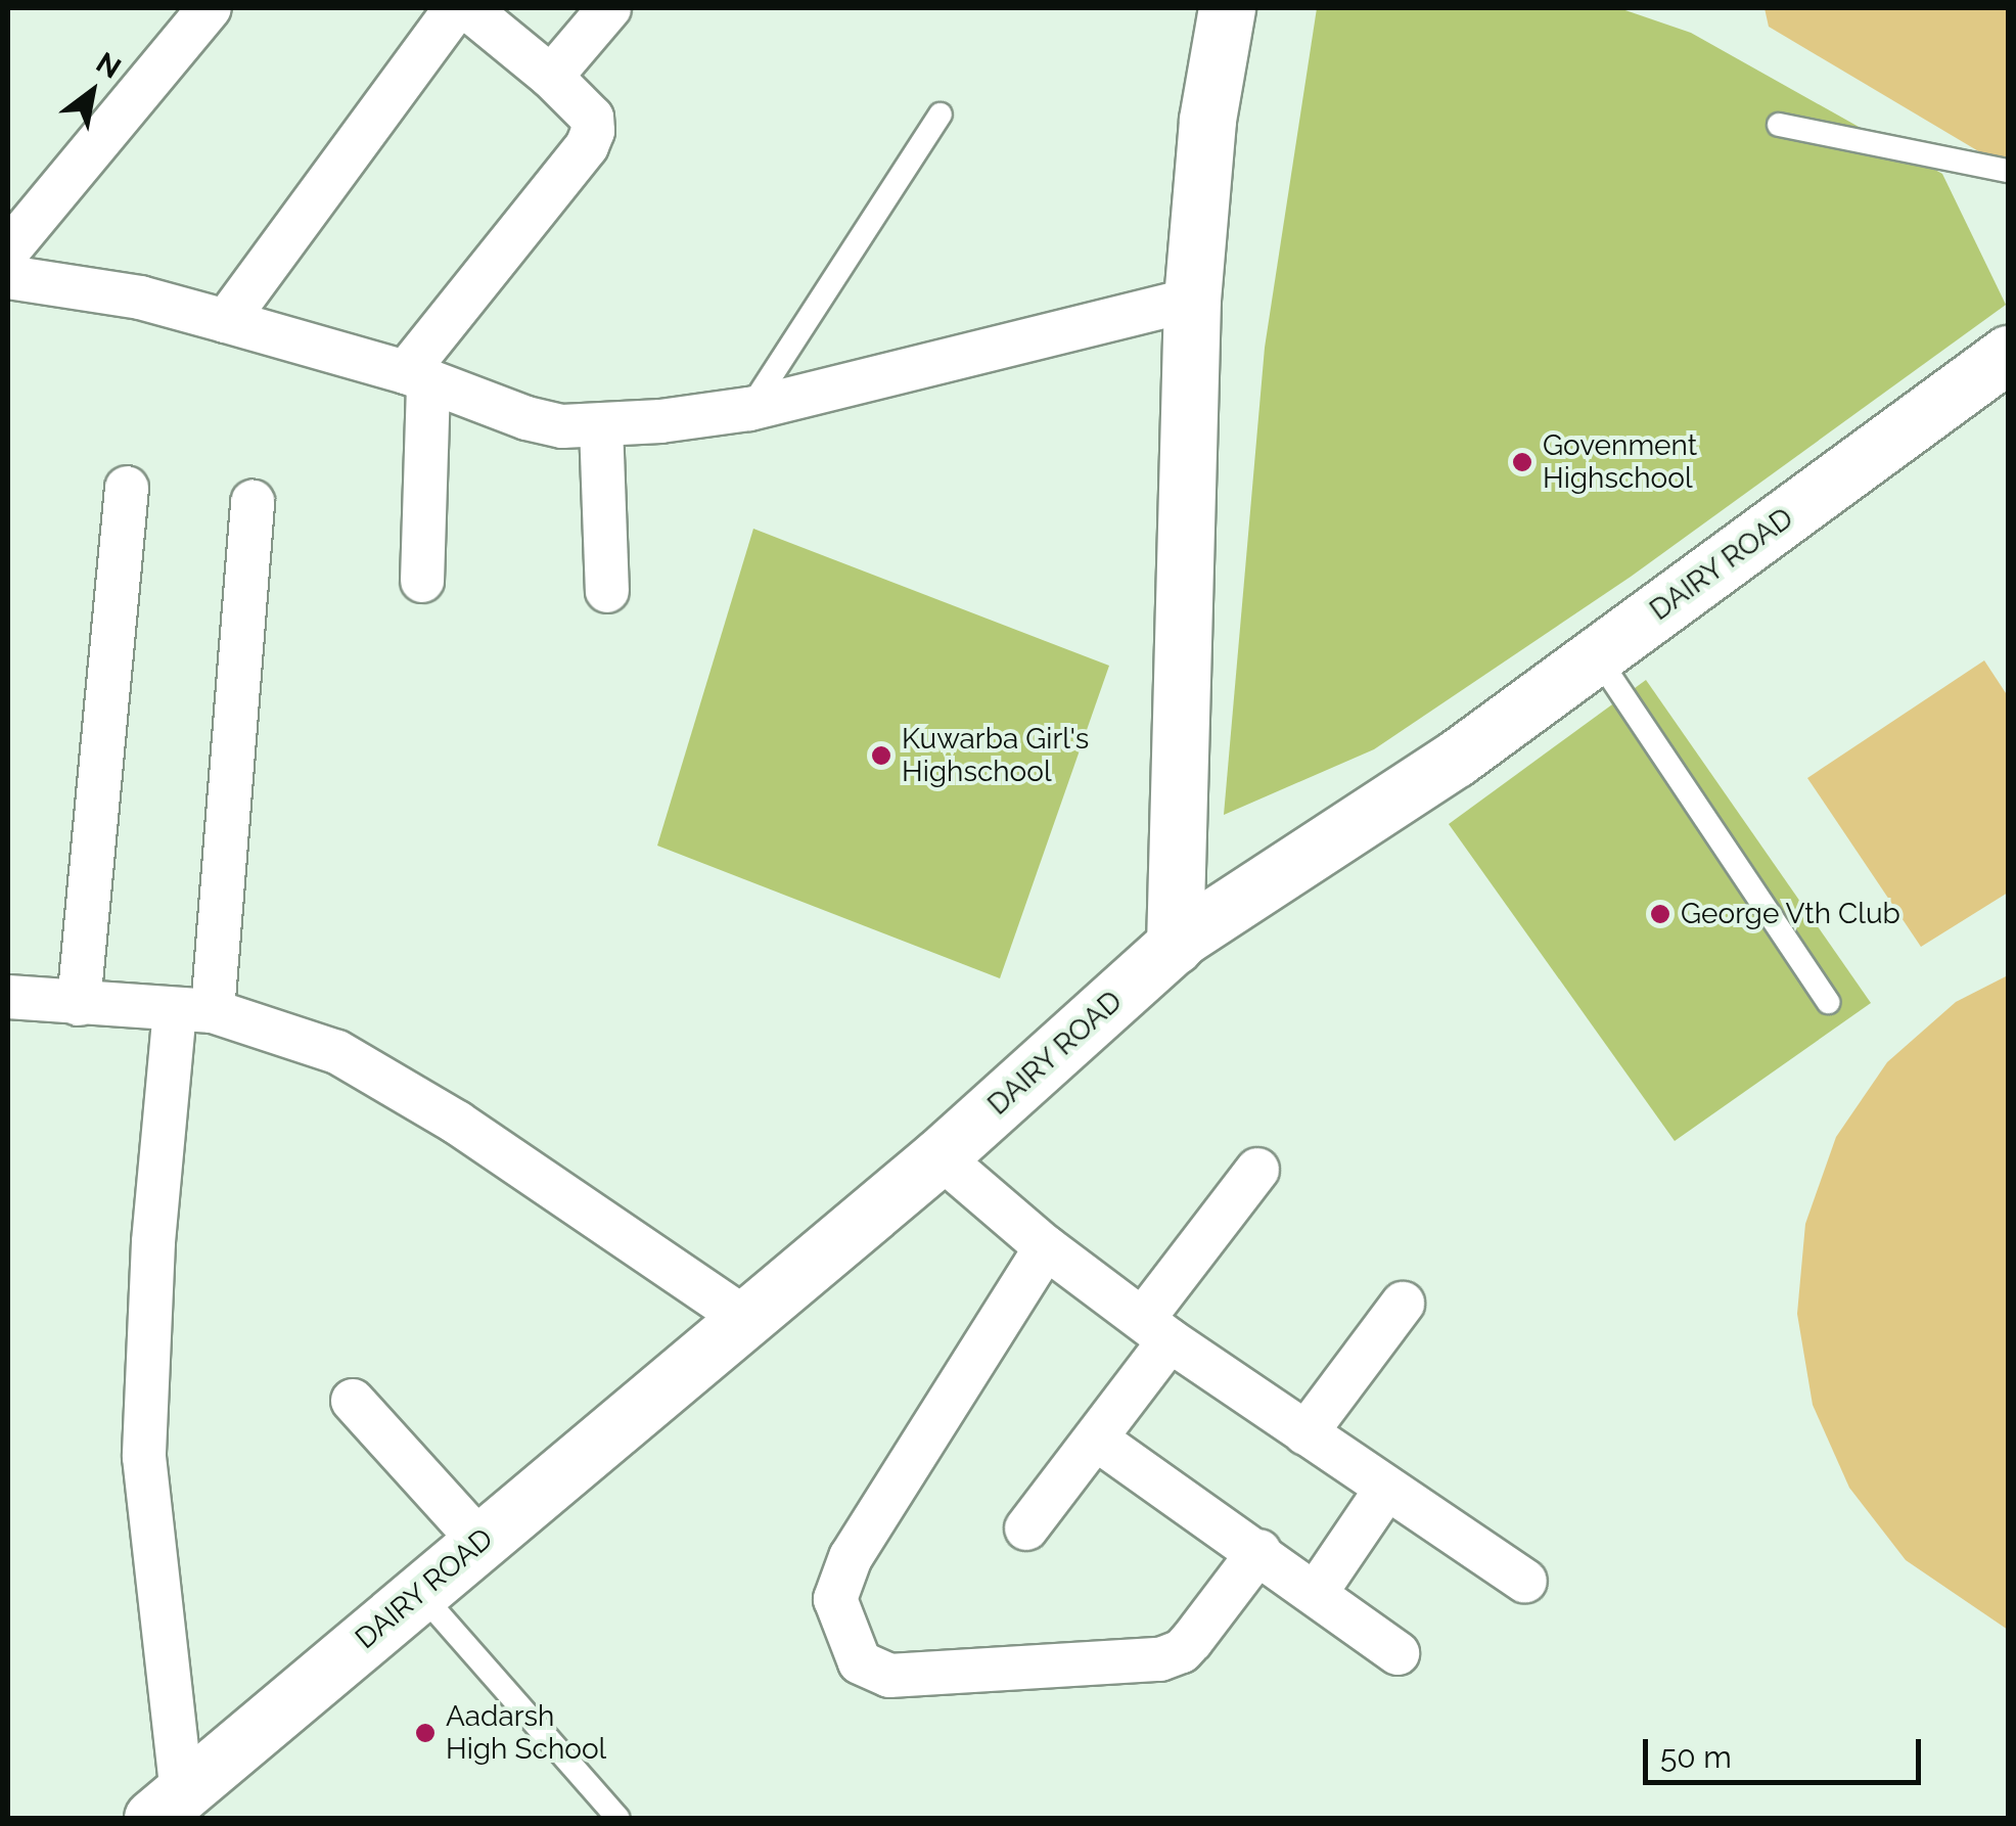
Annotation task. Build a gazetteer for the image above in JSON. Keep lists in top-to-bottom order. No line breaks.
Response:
{"streets":{"street":["DAIRY ROAD"]},"places":["Govenment Highschool","Kuwarba Girl's Highschool","George Vth Club","Aadarsh High School"],"scale_bar":"50 m","north":"top right"}
